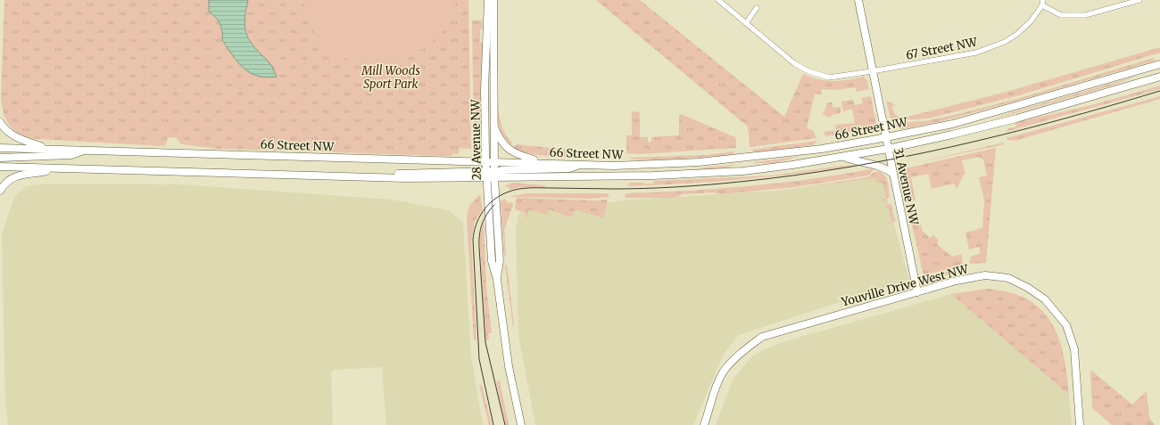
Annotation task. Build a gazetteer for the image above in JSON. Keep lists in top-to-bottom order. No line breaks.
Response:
{"streets":{"main road":["66 Street NW","28 Avenue NW","31 Avenue NW","Youville Drive West NW"],"street":["67 Street NW"]},"crossings":[["67 Street NW","31 Avenue NW"],["66 Street NW","28 Avenue NW"],["66 Street NW","31 Avenue NW"],["31 Avenue NW","Youville Drive West NW"]],"parks":["Mill Woods Sport Park"]}
